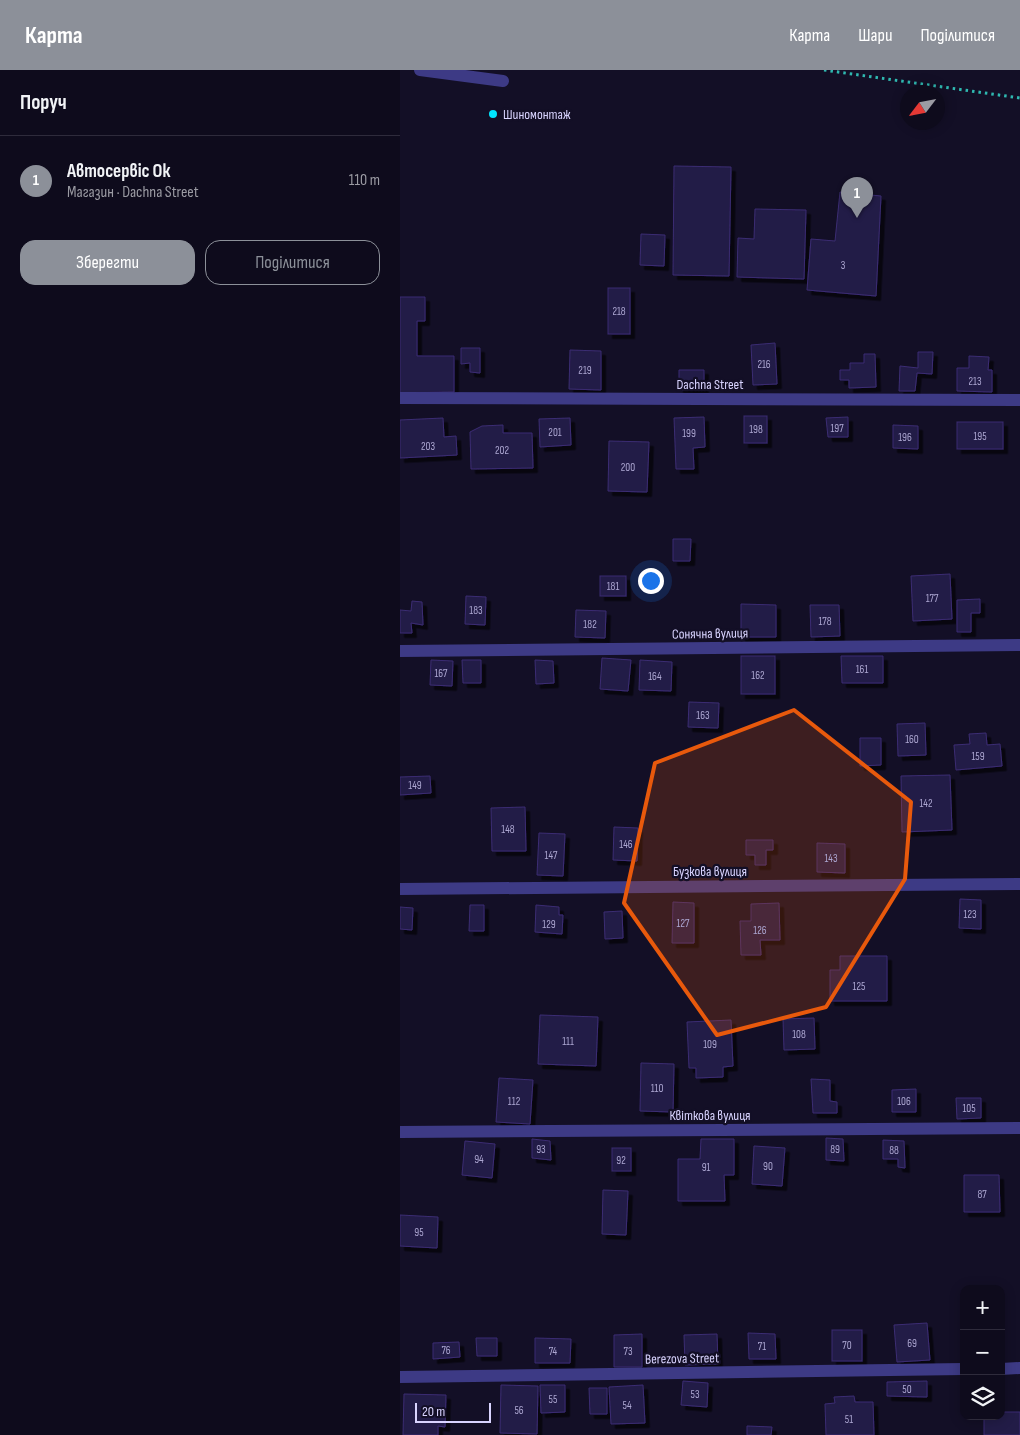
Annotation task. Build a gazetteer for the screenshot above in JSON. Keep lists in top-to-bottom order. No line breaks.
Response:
{"streets":{"street":["Dachna Street","Сонячна вулиця","Бузкова вулиця","Квіткова вулиця","Berezova Street"]},"places":["Шиномонтаж"],"house_numbers":["3","218","216","219","213","197","198","201","199","195","196","203","202","200","181","177","183","178","182","161","167","162","164","163","160","159","149","142","148","146","147","143","123","127","129","126","125","108","111","109","110","112","106","105","93","89","88","94","92","90","91","87","95","69","70","71","76","74","73","50","53","55","54","56","51"],"scale_bar":"20 m","north":"bottom left","page":{"header":"Карта","nav":["Карта","Шари","Поділитися"],"heading":"Поруч","list":[{"mark":"1","name":"Автосервіс Ок","note":"Магазин · Dachna Street","value":"110 m"}],"pins":"1","buttons":["Зберегти","Поділитися"],"map_buttons":["+","−"],"scale":"20 m"}}
